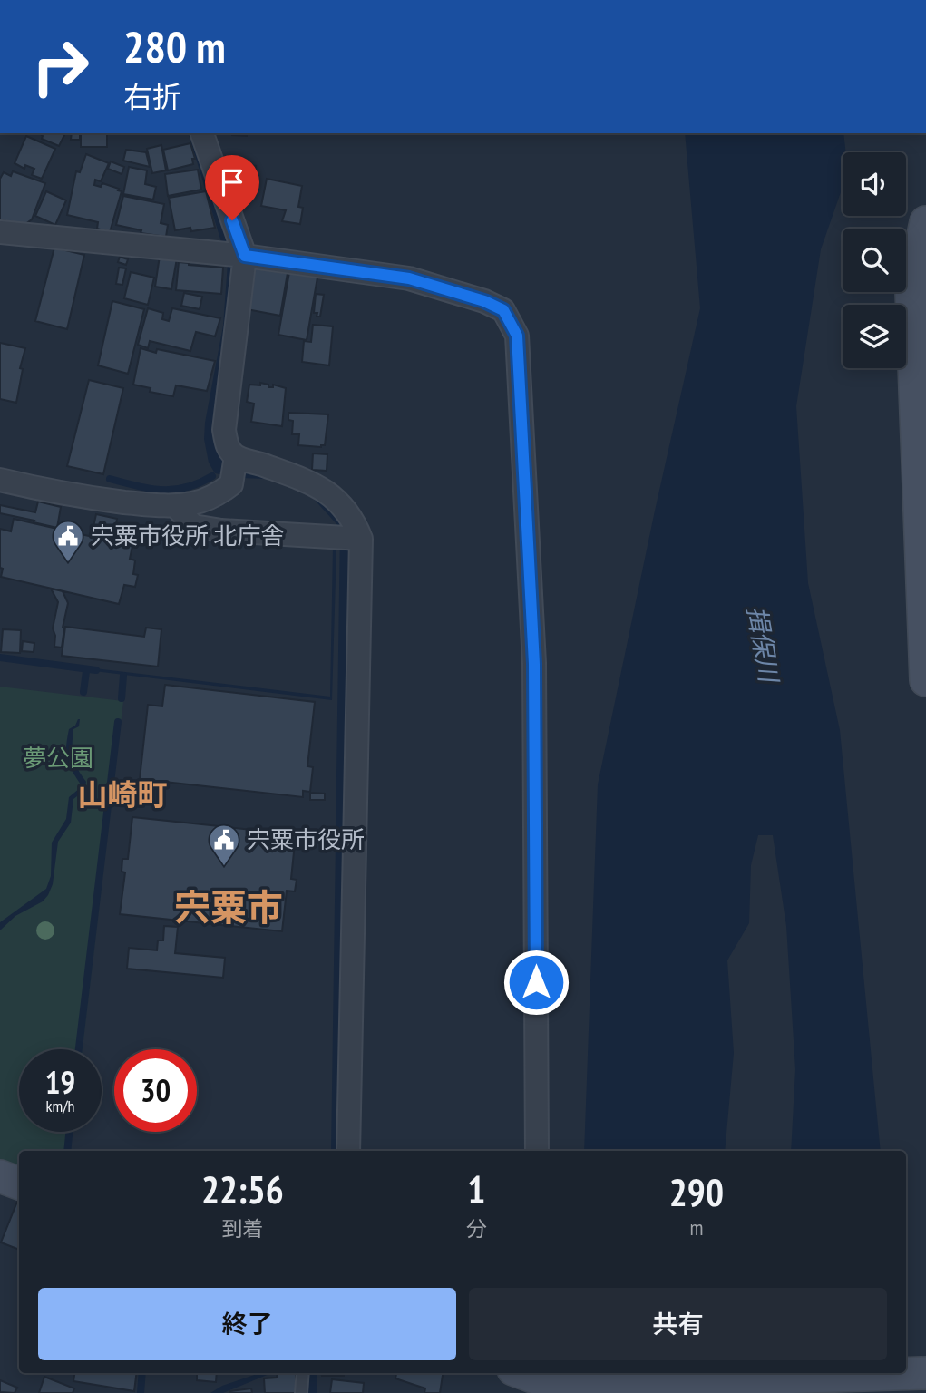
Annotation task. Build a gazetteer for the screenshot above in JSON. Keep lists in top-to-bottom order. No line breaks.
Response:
{"districts":["山崎町","宍粟市"],"water":["揖保川"],"parks":["夢公園"],"places":{"public building":["宍粟市役所 北庁舎","宍粟市役所"]},"page":{"turn":["280 m","右折"],"speed":"19 km/h","limit":"30","eta":["22:56","到着","1","分","290","m"],"buttons":["終了","共有"]}}
